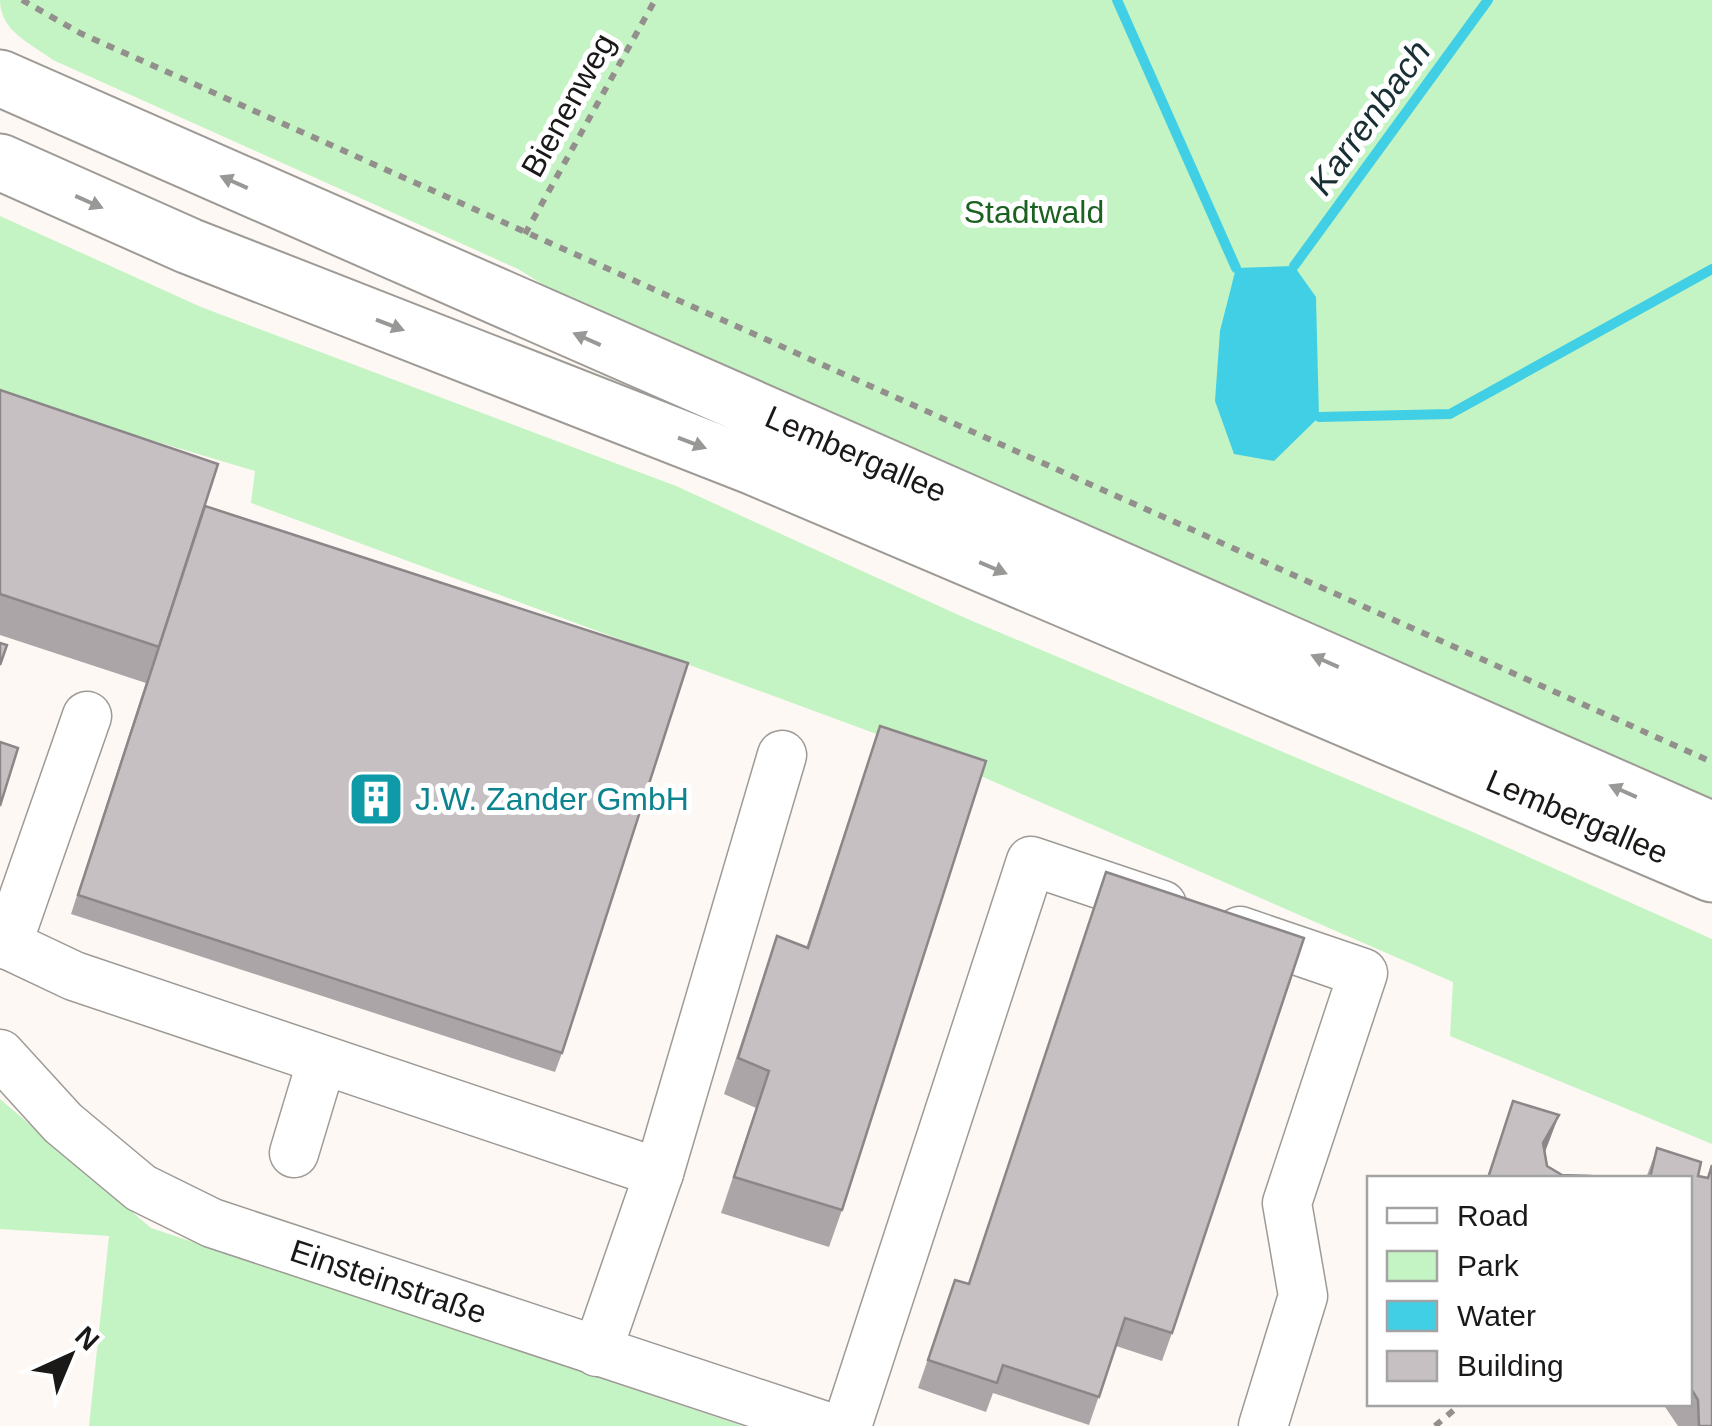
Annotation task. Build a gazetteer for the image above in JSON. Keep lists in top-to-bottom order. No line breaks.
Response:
{"streets":{"main road":["Lembergallee"],"street":["Einsteinstraße"],"path":["Bienenweg"]},"water":["Karrenbach"],"parks":["Stadtwald"],"places":{"building":["J.W. Zander GmbH"]},"legend":["Road","Park","Water","Building"],"north":"top right"}
